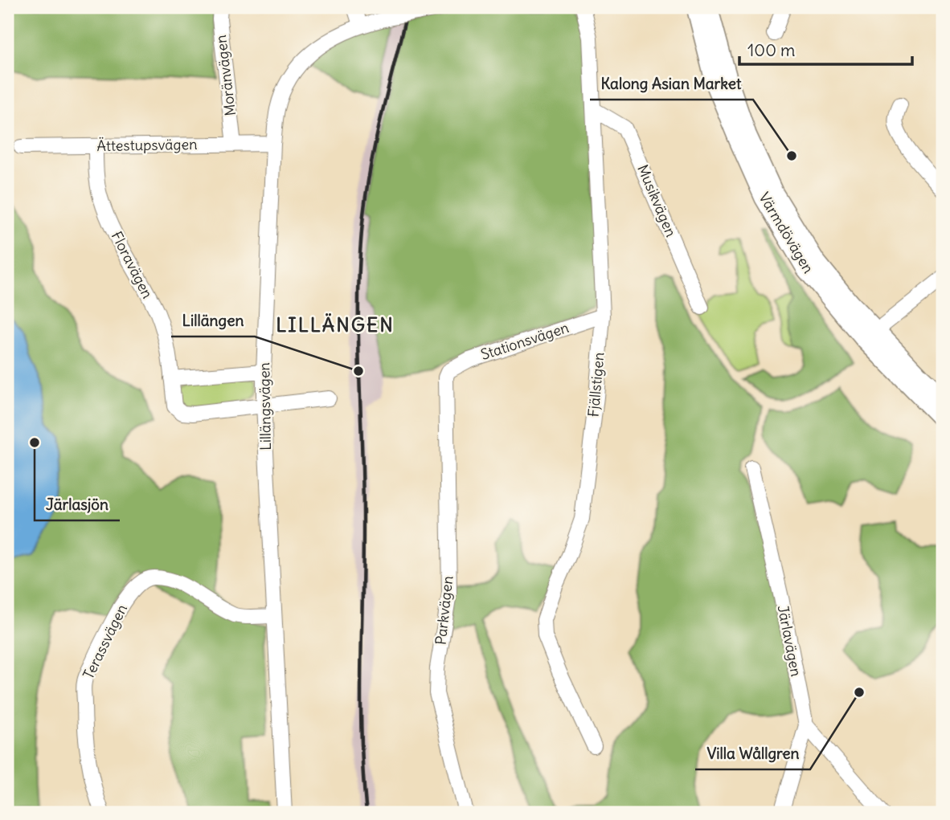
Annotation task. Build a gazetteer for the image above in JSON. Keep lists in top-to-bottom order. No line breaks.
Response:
{"streets":{"main road":["Värmdövägen"],"street":["Moränvägen","Ättestupsvägen","Musikvägen","Floravägen","Stationsvägen","Fjällstigen","Lillängsvägen","Parkvägen","Järlavägen","Terassvägen"]},"crossings":[["Moränvägen","Ättestupsvägen"],["Ättestupsvägen","Floravägen"],["Ättestupsvägen","Lillängsvägen"],["Musikvägen","Fjällstigen"],["Floravägen","Lillängsvägen"],["Stationsvägen","Fjällstigen"],["Stationsvägen","Parkvägen"],["Lillängsvägen","Terassvägen"]],"districts":["LILLÄNGEN"],"places":["Kalong Asian Market","Lillängen","Järlasjön","Villa Wållgren"],"scale_bar":"100 m"}
